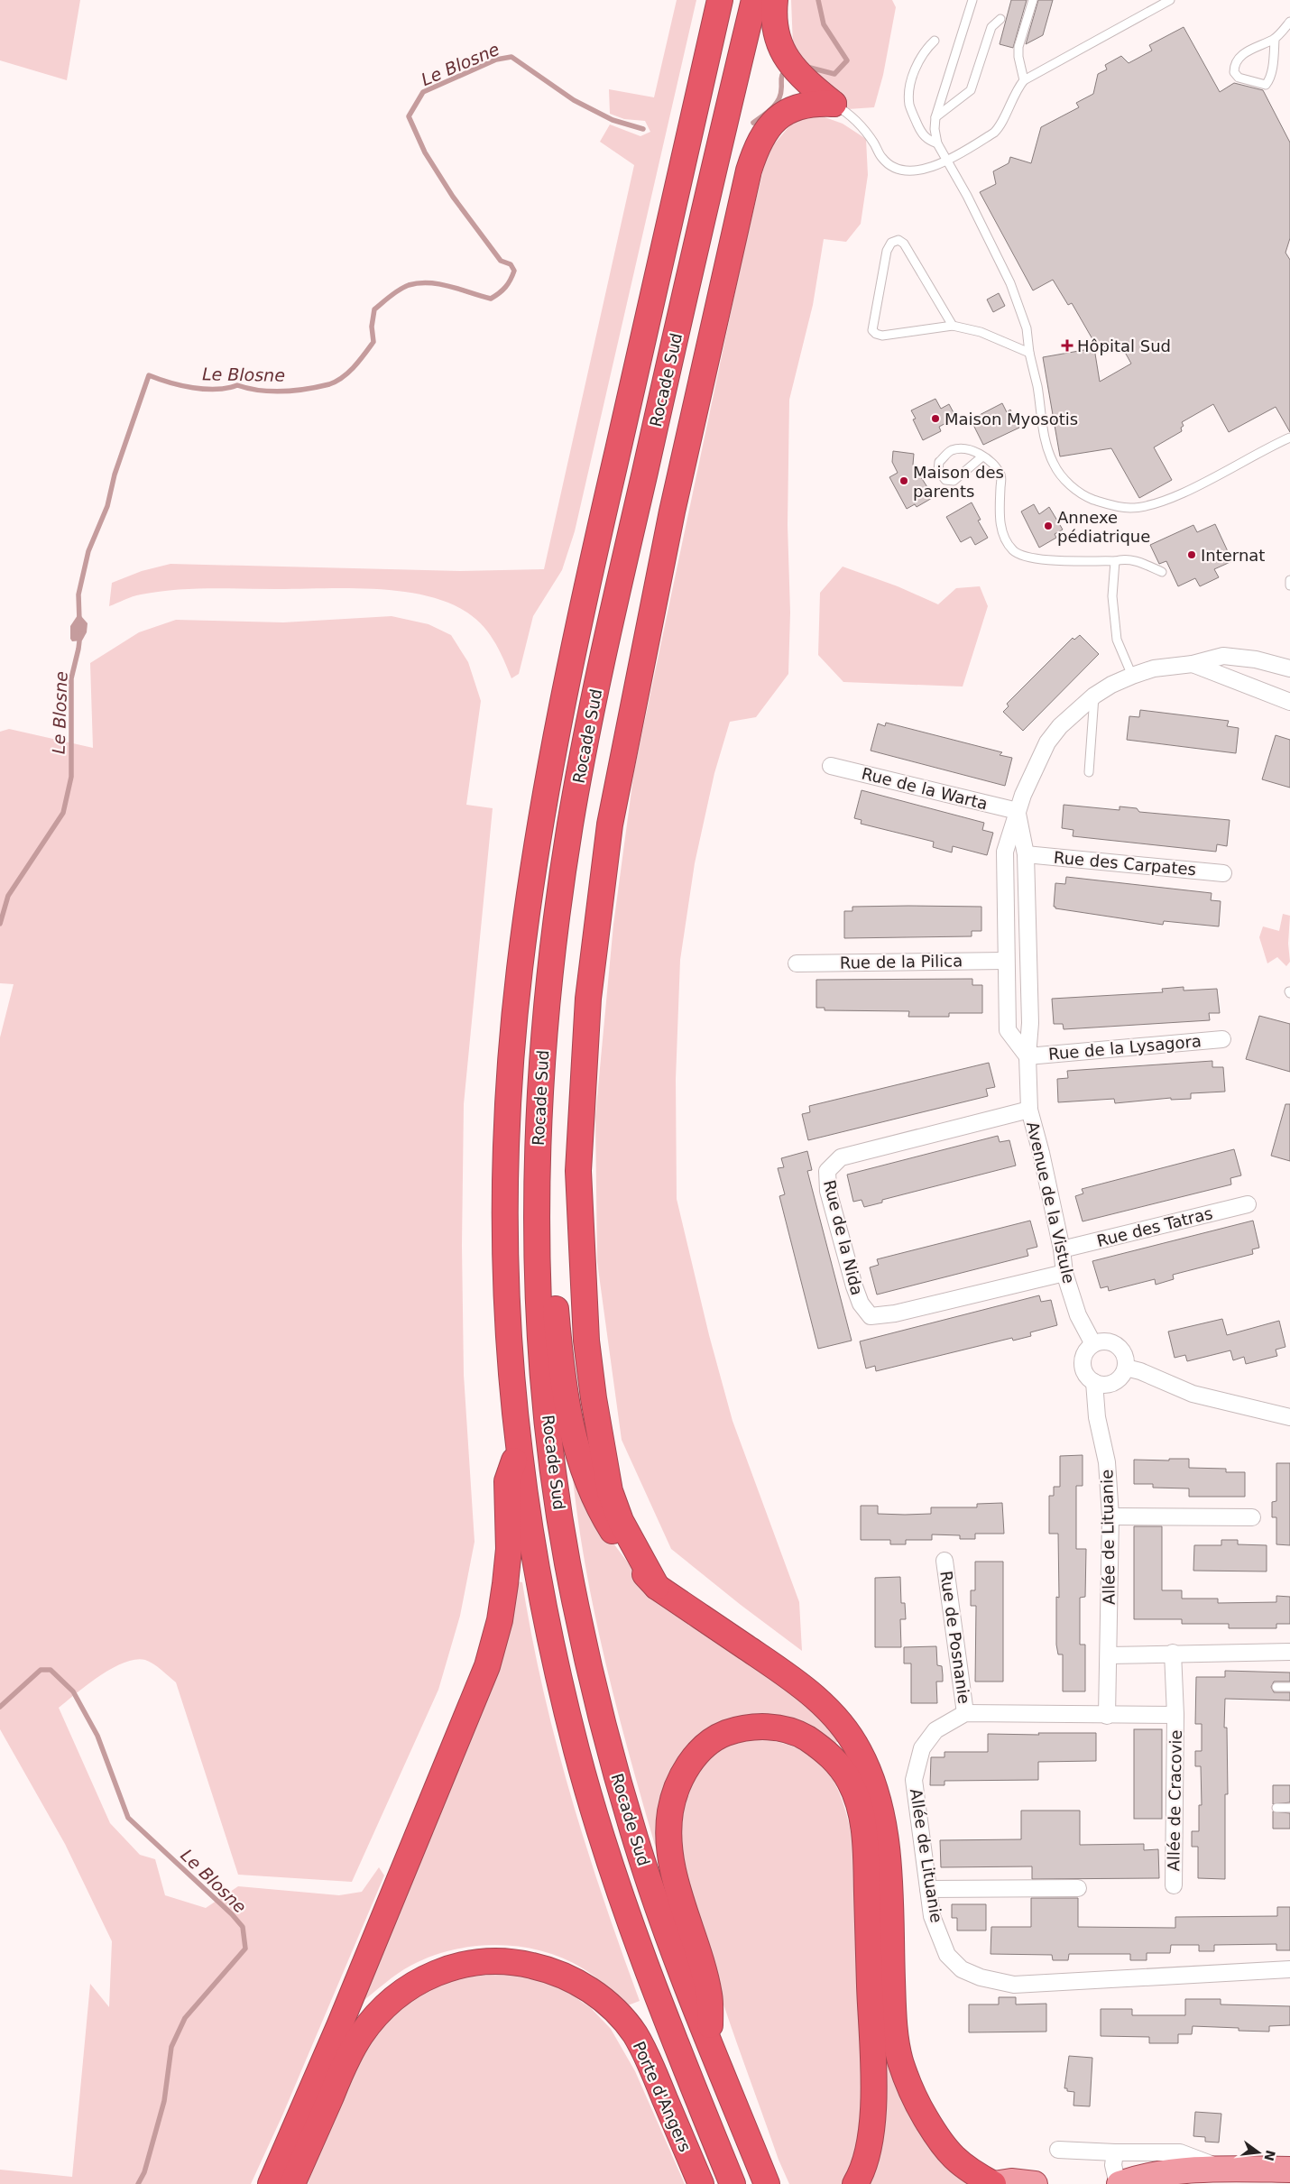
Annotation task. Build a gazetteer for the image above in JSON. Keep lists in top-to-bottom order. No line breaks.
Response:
{"streets":{"highway":["Rocade Sud","Porte d'Angers"],"street":["Rue de la Warta","Rue des Carpates","Rue de la Pilica","Rue de la Lysagora","Avenue de la Vistule","Rue des Tatras","Rue de la Nida","Allée de Lituanie","Rue de Posnanie","Allée de Cracovie"]},"crossings":[["Rue de la Warta","Avenue de la Vistule"],["Rue des Carpates","Avenue de la Vistule"],["Rue de la Lysagora","Avenue de la Vistule"],["Avenue de la Vistule","Rue des Tatras"],["Avenue de la Vistule","Rue de la Nida"],["Avenue de la Vistule","Allée de Lituanie"],["Allée de Lituanie","Rue de Posnanie"]],"water":["Le Blosne"],"places":{"health":["Hôpital Sud"],"other":["Maison Myosotis","Maison des parents","Annexe pédiatrique","Internat"]},"north":"right"}
